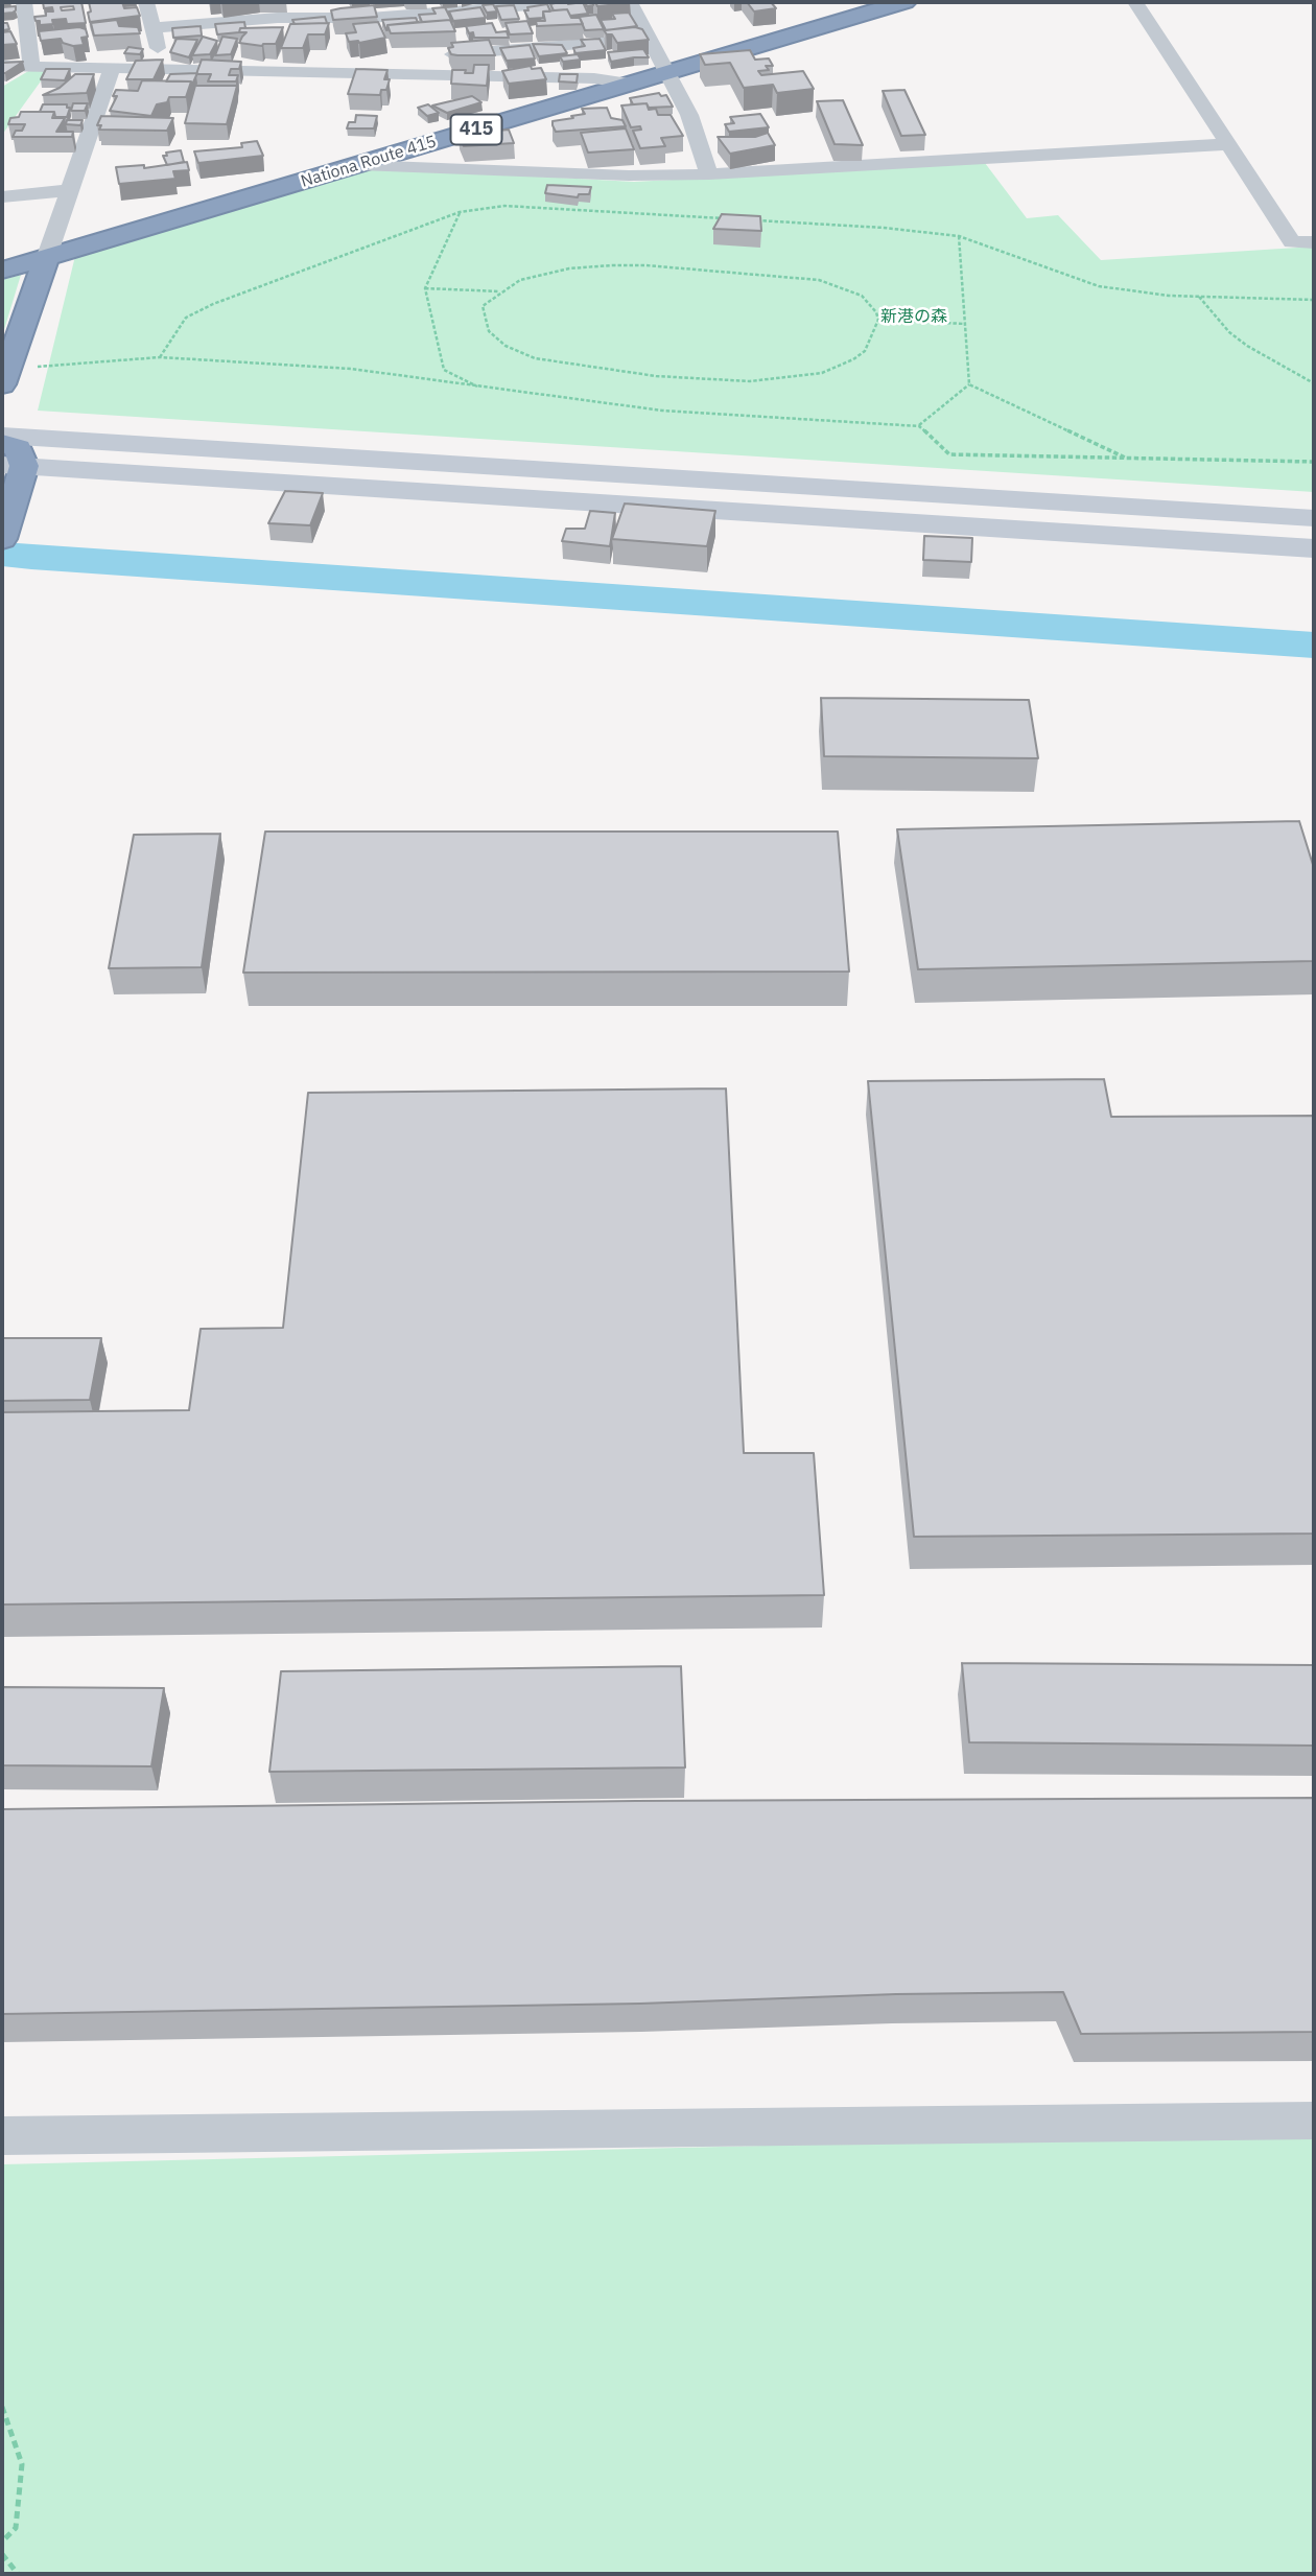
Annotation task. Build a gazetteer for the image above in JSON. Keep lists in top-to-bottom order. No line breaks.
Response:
{"streets":{"highway":["415","Nationa Route 415"]},"parks":["新港の森"]}
